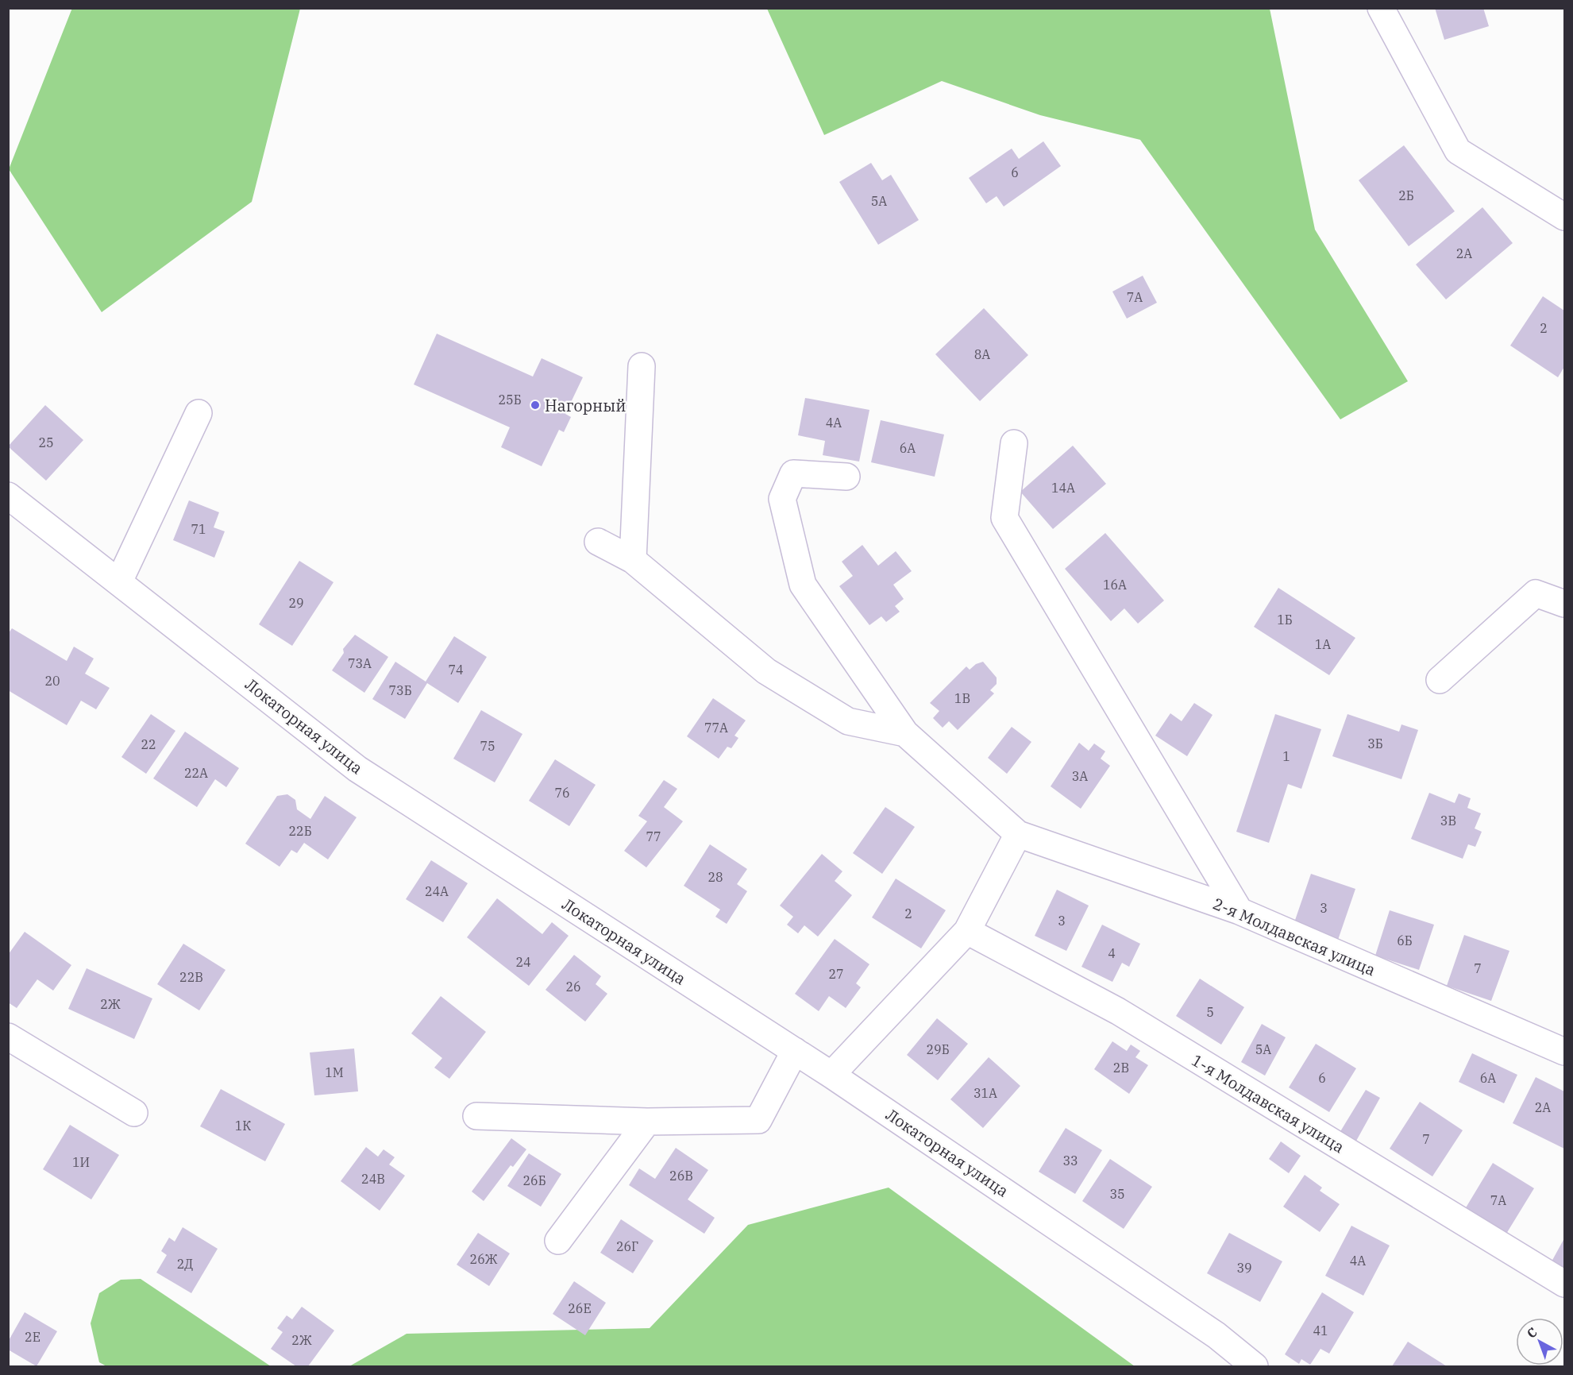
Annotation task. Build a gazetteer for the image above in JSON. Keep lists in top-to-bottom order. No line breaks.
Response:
{"streets":{"street":["Локаторная улица","2-я Молдавская улица","1-я Молдавская улица"]},"places":["Нагорный"],"house_numbers":["6","2Б","5А","2А","7А","2","8А","25Б","4А","25","6А","14А","71","16А","29","1Б","1А","73А","74","20","73Б","1В","77А","3Б","22","75","1","22А","3А","76","3В","22Б","77","28","24А","3","2","3","6Б","4","24","7","27","22В","26","2Ж","5","29Б","5А","2В","1М","6","6А","31А","2А","1К","7","33","1И","26В","24В","26Б","35","7А","26Г","26Ж","4А","2Д","39","26Е","41","2Е","2Ж"],"north":"top left"}
